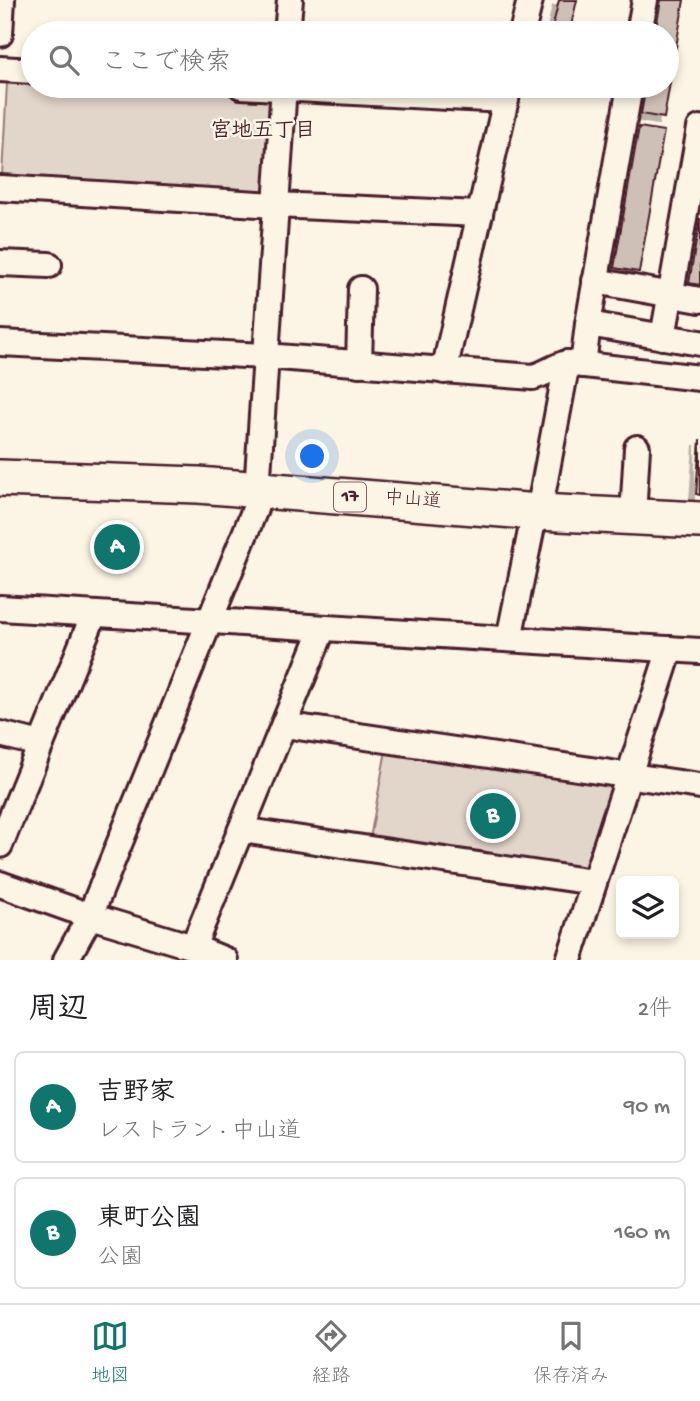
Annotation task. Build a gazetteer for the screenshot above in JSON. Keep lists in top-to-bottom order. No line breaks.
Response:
{"streets":{"highway":["17","中山道"]},"districts":["宮地五丁目"],"page":{"search":"ここで検索","pins":["A","B"],"heading":["周辺","2件"],"list":[{"mark":"A","name":"吉野家","note":"レストラン · 中山道","value":"90 m"},{"mark":"B","name":"東町公園","note":"公園","value":"160 m"}],"nav":["地図","経路","保存済み"]}}
